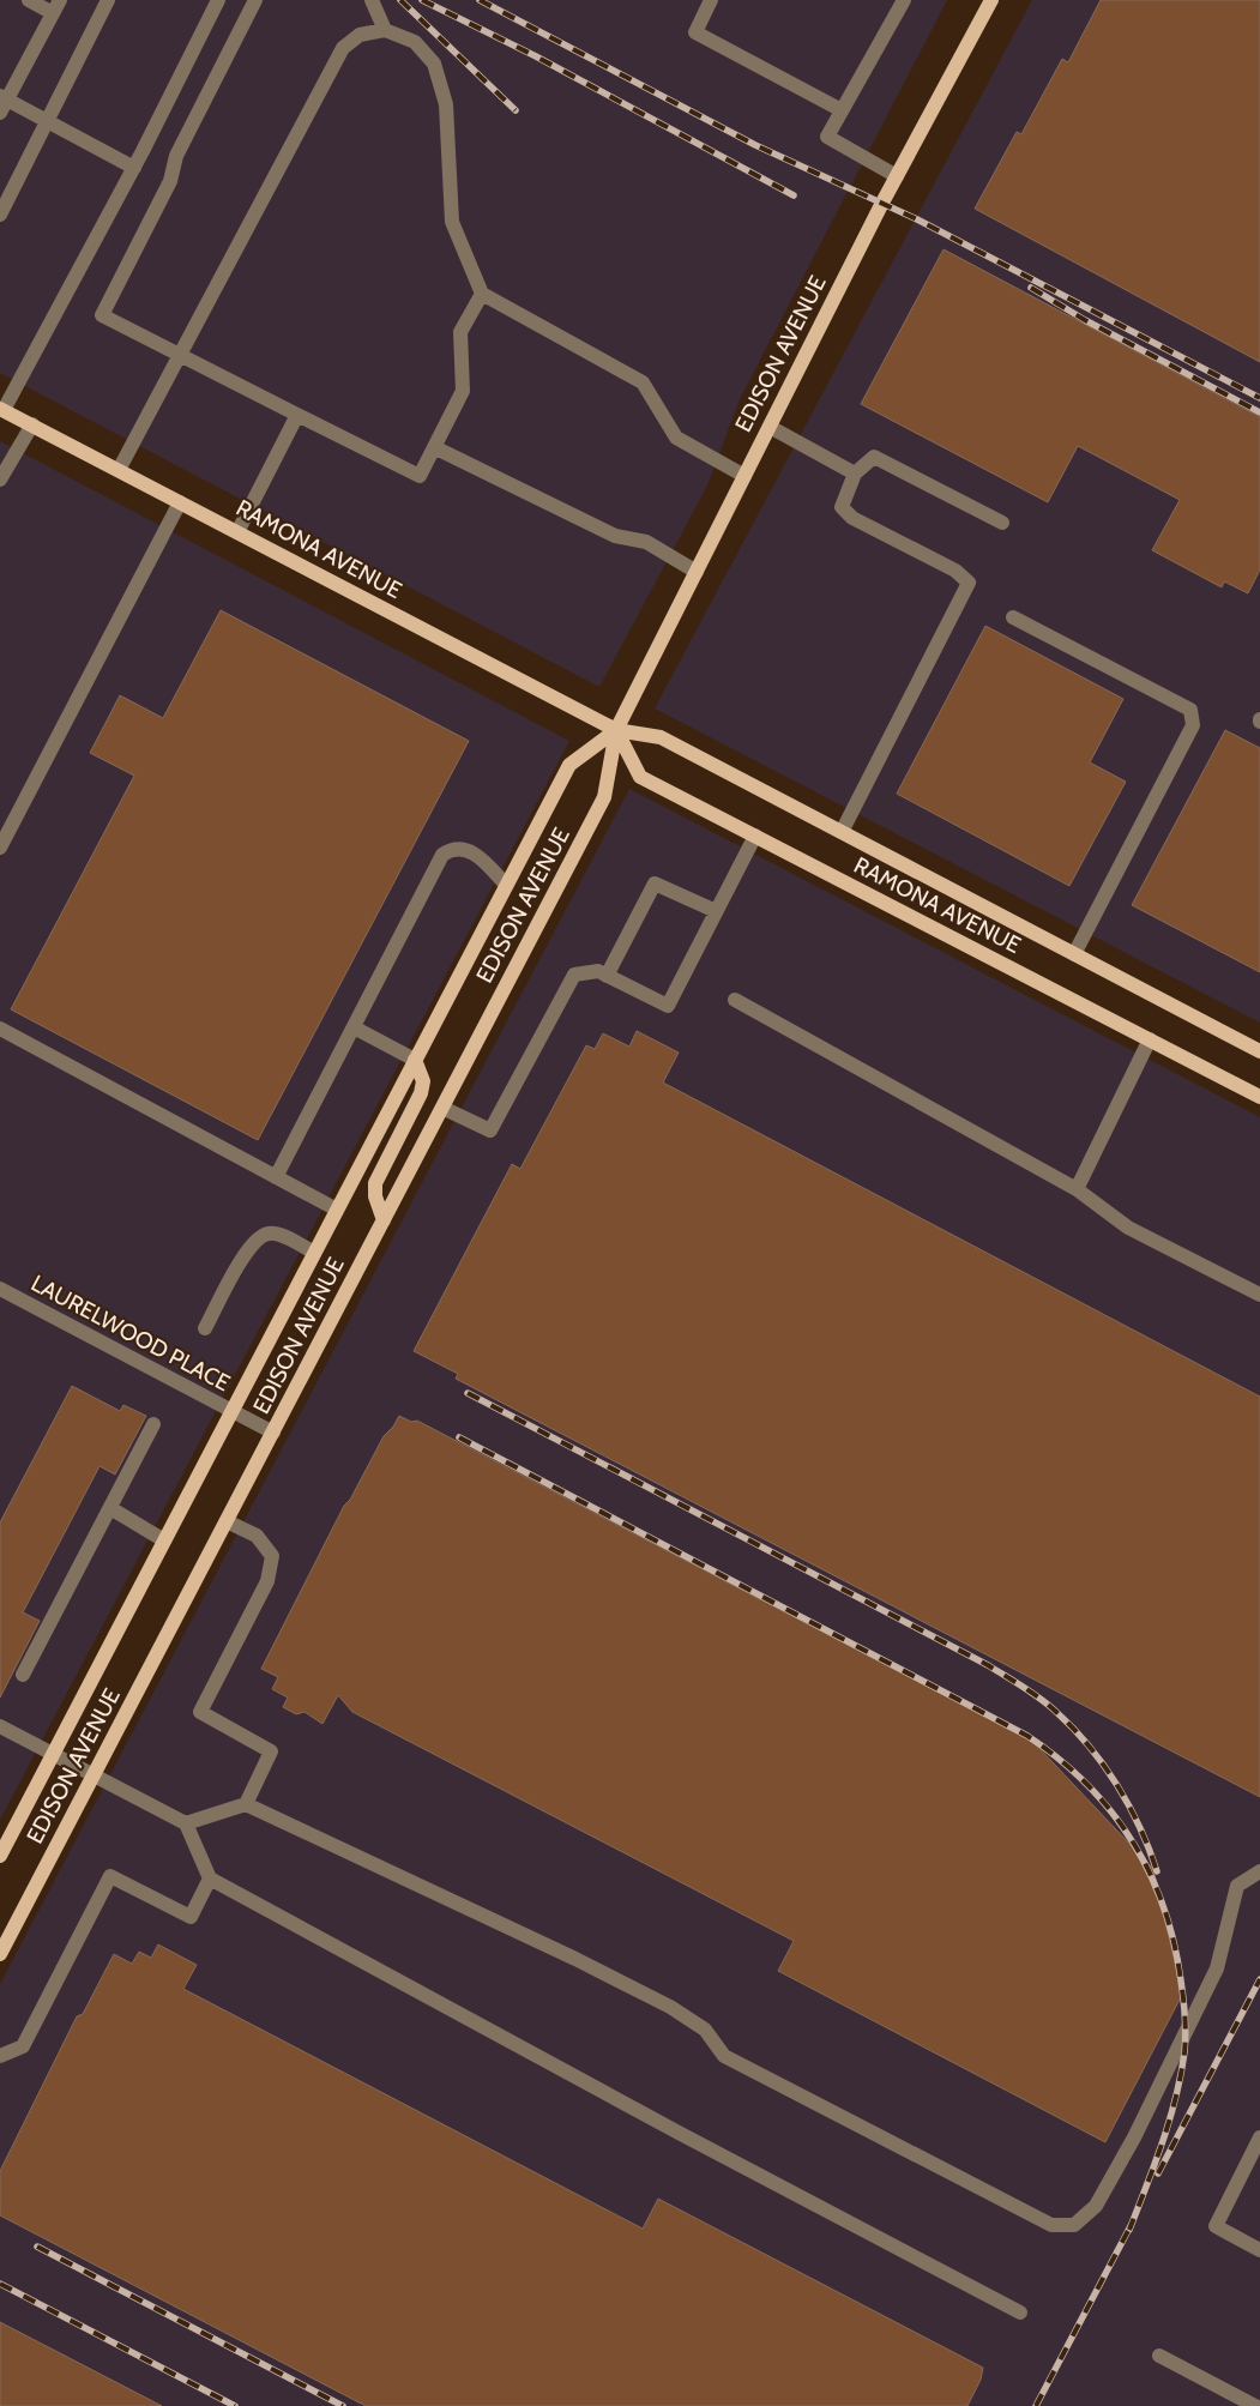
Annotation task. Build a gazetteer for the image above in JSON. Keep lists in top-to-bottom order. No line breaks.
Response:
{"streets":{"main road":["EDISON AVENUE","RAMONA AVENUE"],"street":["LAURELWOOD PLACE"]},"crossings":[["EDISON AVENUE","RAMONA AVENUE"],["EDISON AVENUE","LAURELWOOD PLACE"]]}
